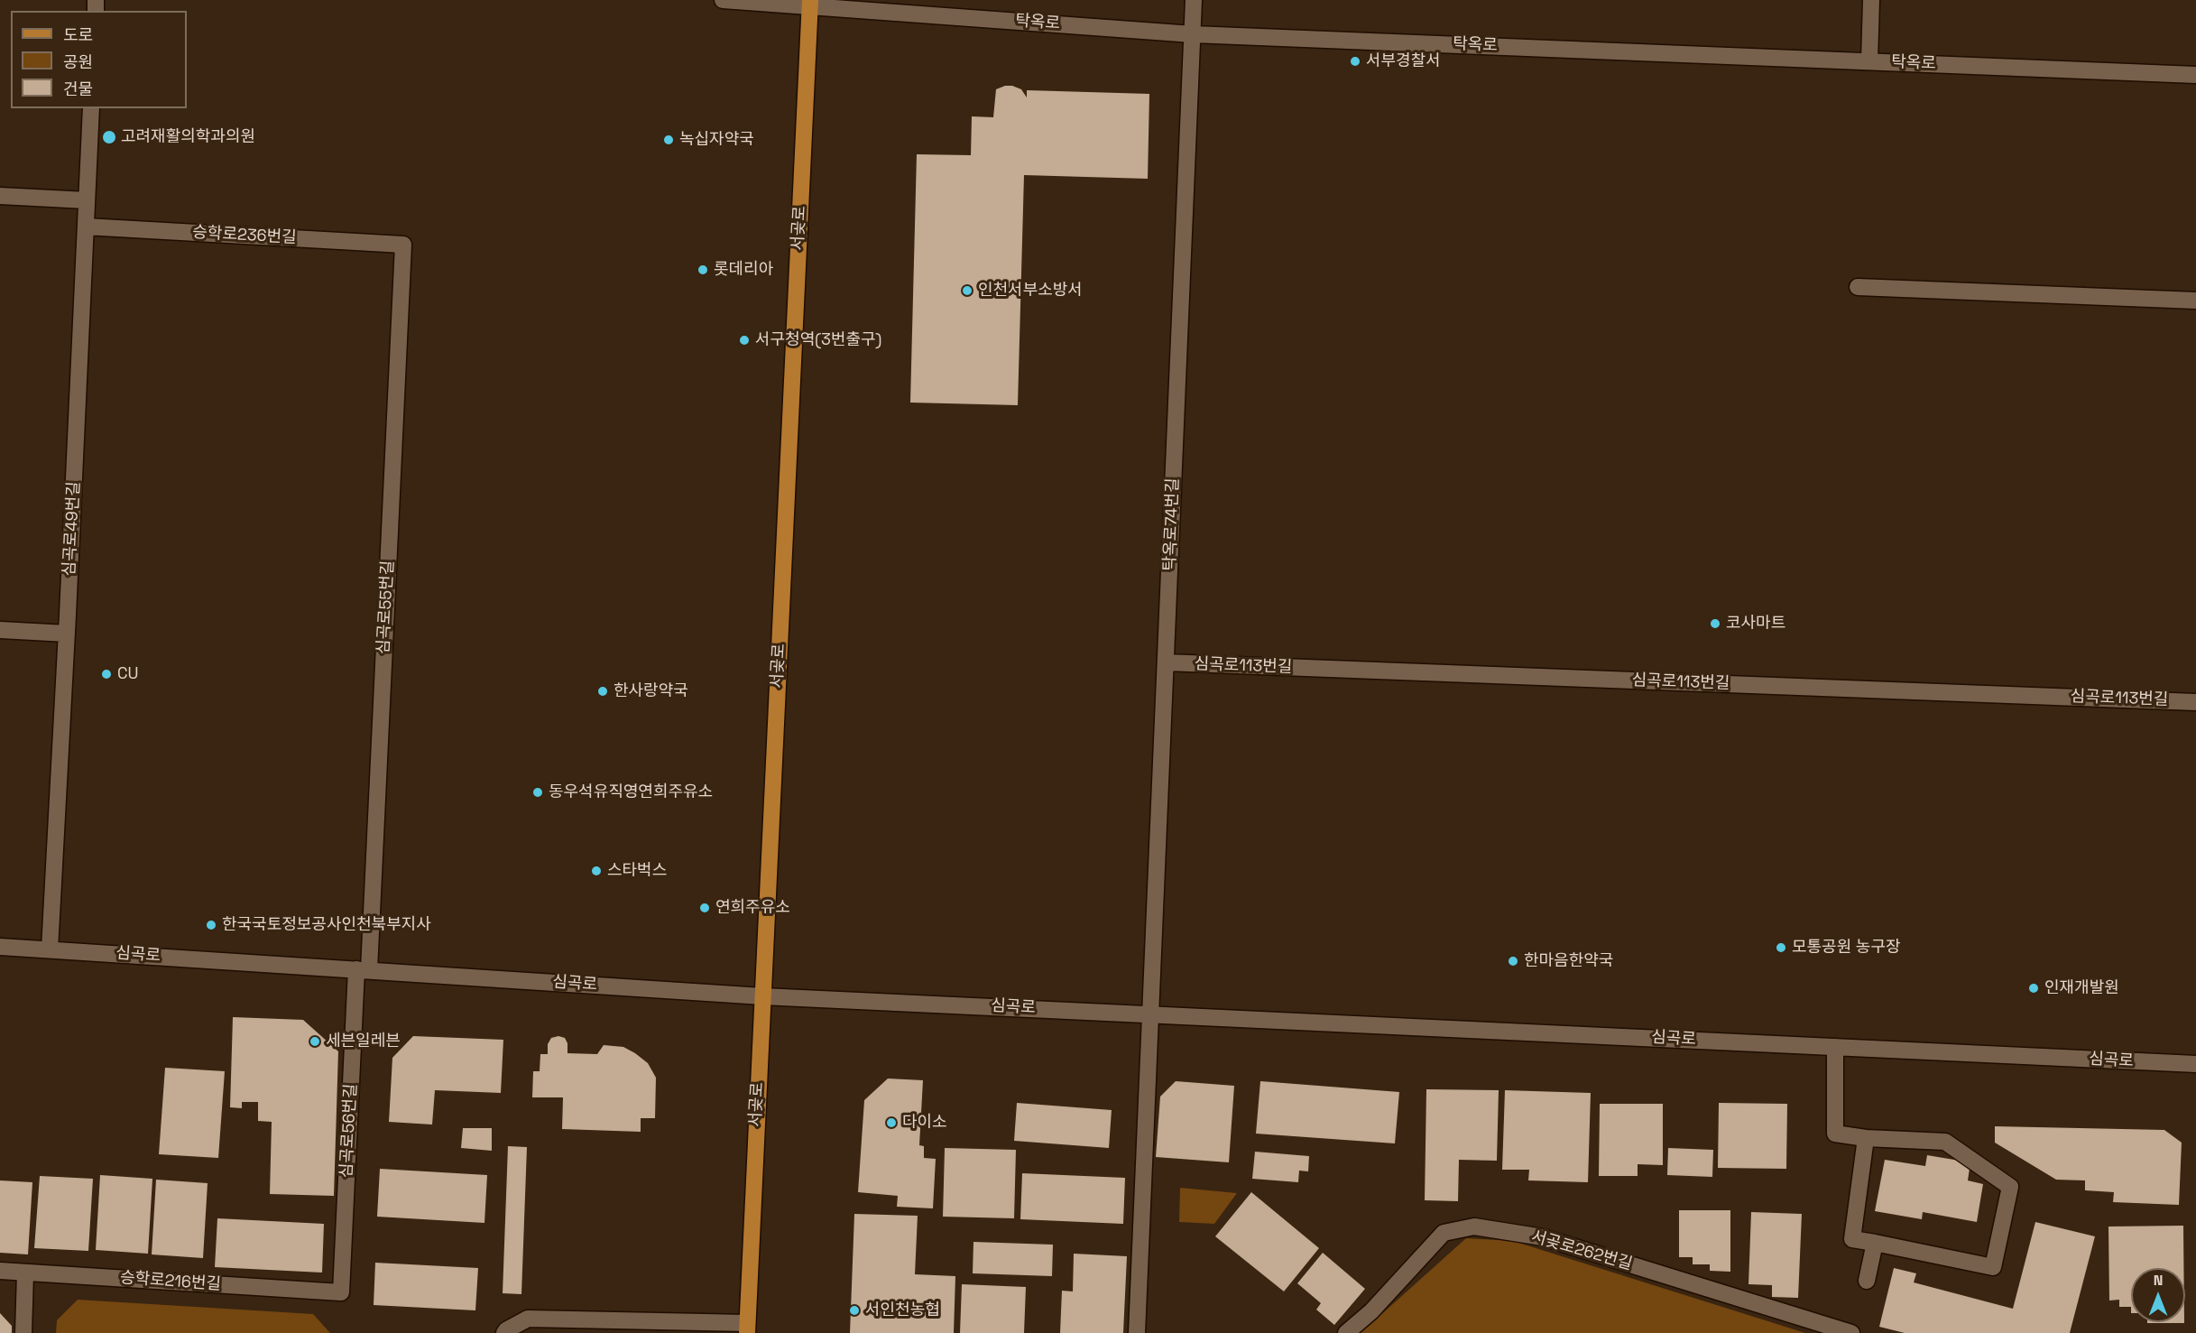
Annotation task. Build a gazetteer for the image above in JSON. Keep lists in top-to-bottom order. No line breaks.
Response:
{"streets":{"main road":["서곶로"],"street":["탁옥로","승학로236번길","탁옥로74번길","심곡로49번길","심곡로55번길","심곡로113번길","심곡로","심곡로56번길","서곶로262번길","승학로216번길"]},"crossings":[["탁옥로","서곶로"],["탁옥로","탁옥로74번길"],["서곶로","심곡로"],["승학로236번길","심곡로49번길"],["승학로236번길","심곡로55번길"],["탁옥로74번길","심곡로113번길"],["탁옥로74번길","심곡로"],["심곡로49번길","심곡로"],["심곡로55번길","심곡로"],["심곡로55번길","심곡로56번길"],["심곡로","심곡로56번길"],["심곡로56번길","승학로216번길"]],"places":["서부경찰서","고려재활의학과의원","녹십자약국","롯데리아","인천서부소방서","서구청역(3번출구)","코사마트","CU","한사랑약국","동우석유직영연희주유소","스타벅스","연희주유소","한국국토정보공사인천북부지사","모통공원 농구장","한마음한약국","인재개발원","세븐일레븐","다이소","서인천농협"],"legend":["도로","공원","건물"],"north":"top"}
